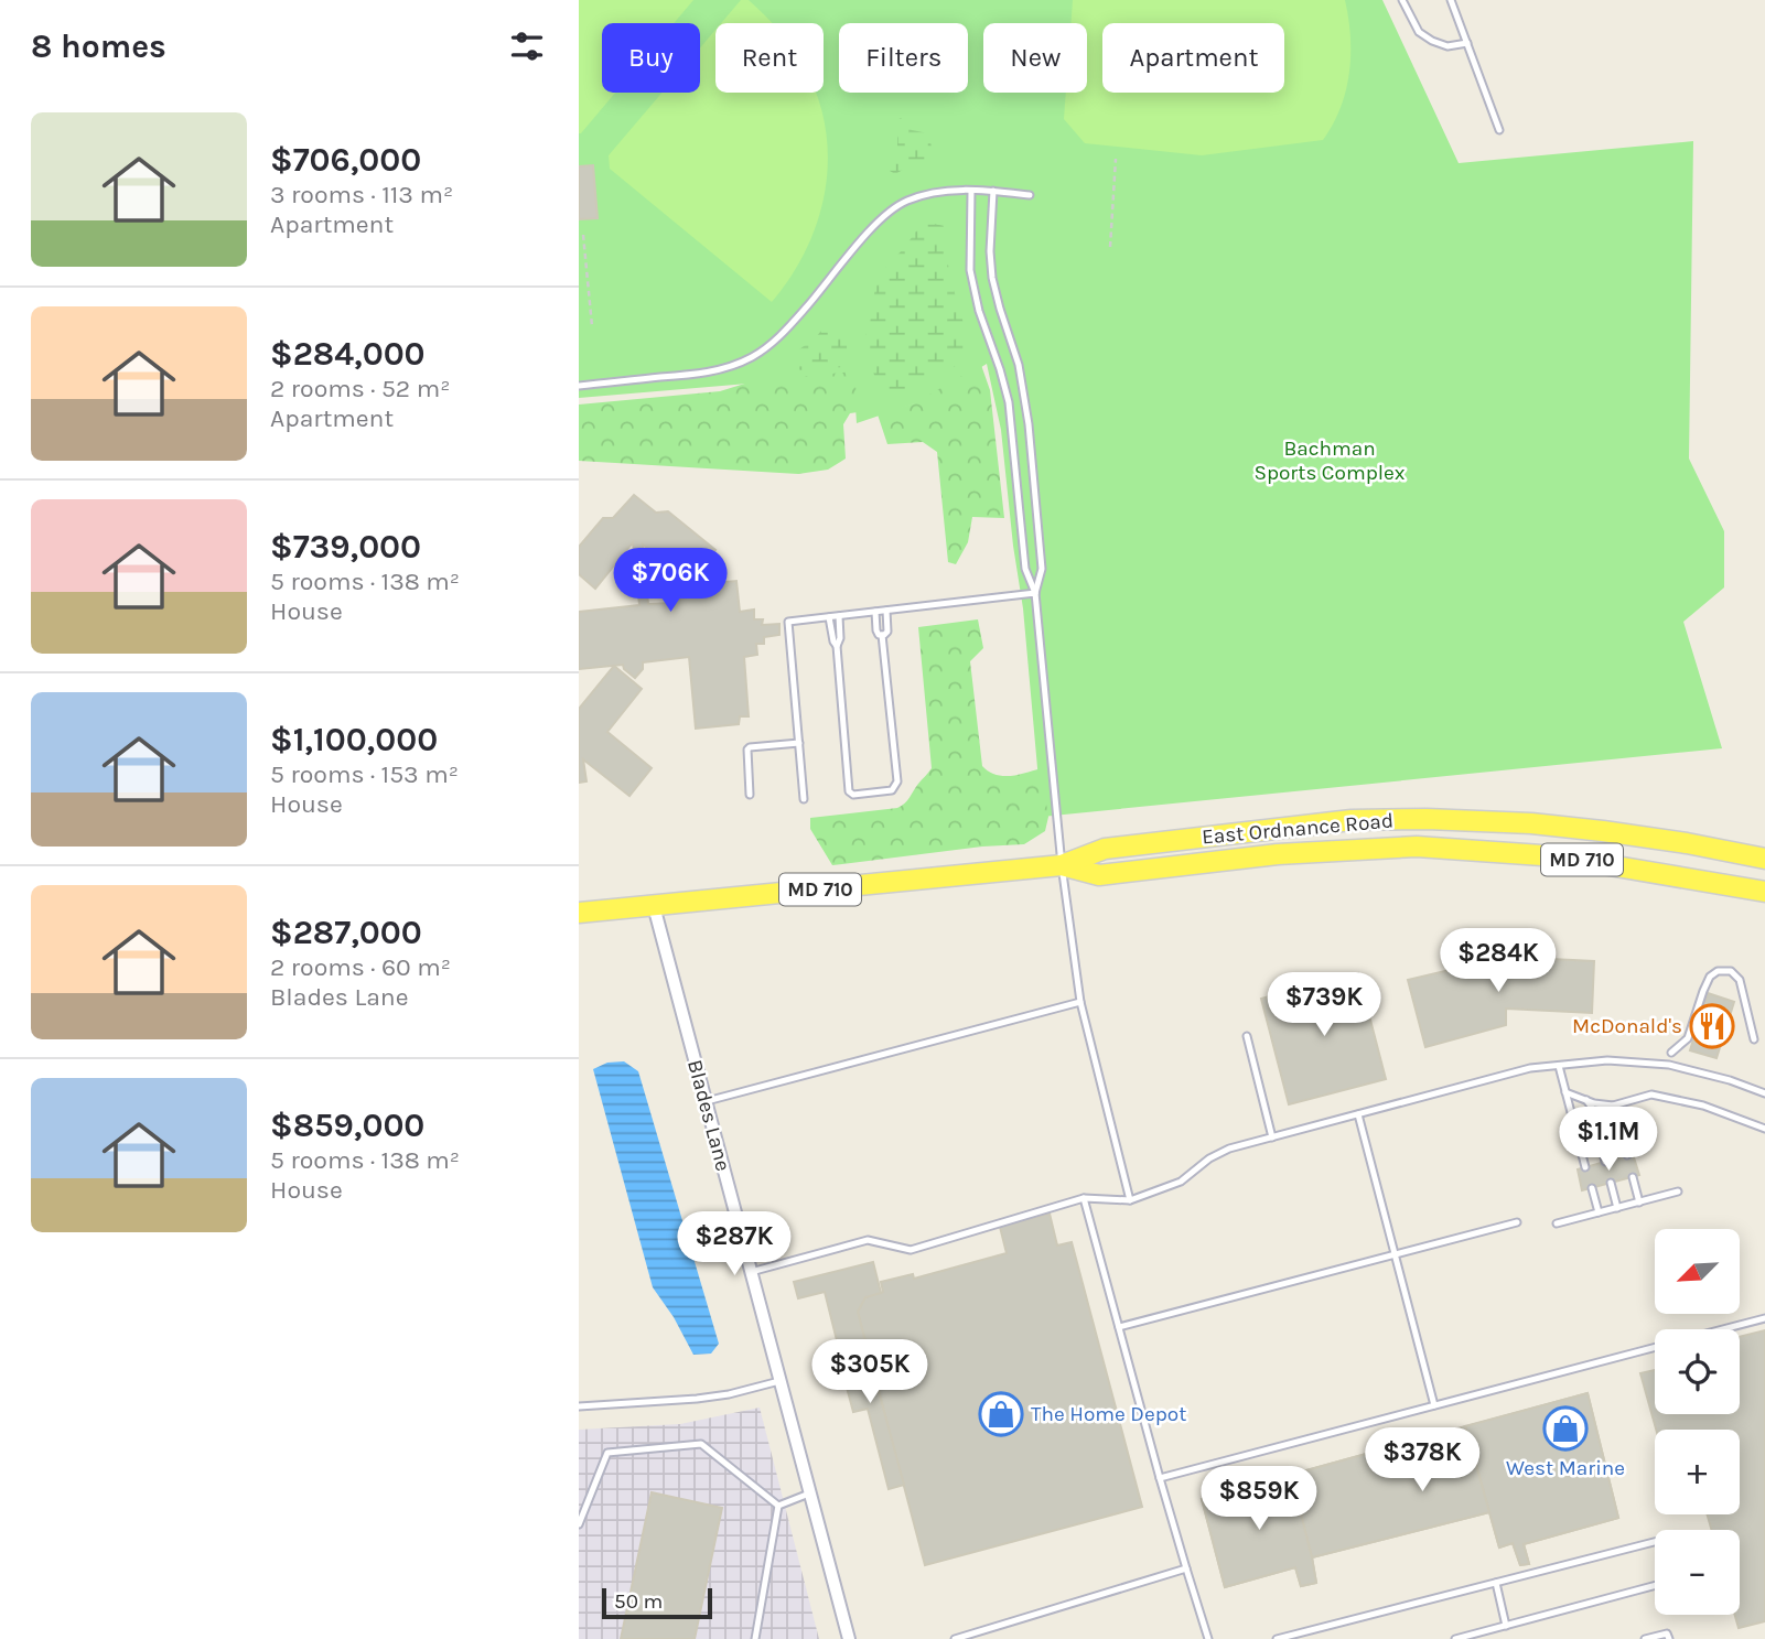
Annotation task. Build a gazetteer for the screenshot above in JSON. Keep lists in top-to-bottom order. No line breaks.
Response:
{"streets":{"main road":["East Ordnance Road","MD 710"],"street":["Blades Lane"]},"crossings":[["East Ordnance Road","Blades Lane"]],"parks":["Bachman Sports Complex"],"places":{"restaurant":["McDonald's"],"shop":["The Home Depot","West Marine"]},"scale_bar":"50 m","north":"bottom left","page":{"heading":"8 homes","chip":["Buy","Rent","Filters","New","Apartment"],"list":[{"name":"$706,000","note":"3 rooms · 113 m² · Apartment"},{"name":"$284,000","note":"2 rooms · 52 m² · Apartment"},{"name":"$739,000","note":"5 rooms · 138 m² · House"},{"name":"$1,100,000","note":"5 rooms · 153 m² · House"},{"name":"$287,000","note":"2 rooms · 60 m² · Blades Lane"},{"name":"$859,000","note":"5 rooms · 138 m² · House"}],"price":["$706K","$284K","$739K","$1.1M","$287K","$305K","$378K","$859K"],"map_buttons":["+","−"],"scale":"50 m"}}
